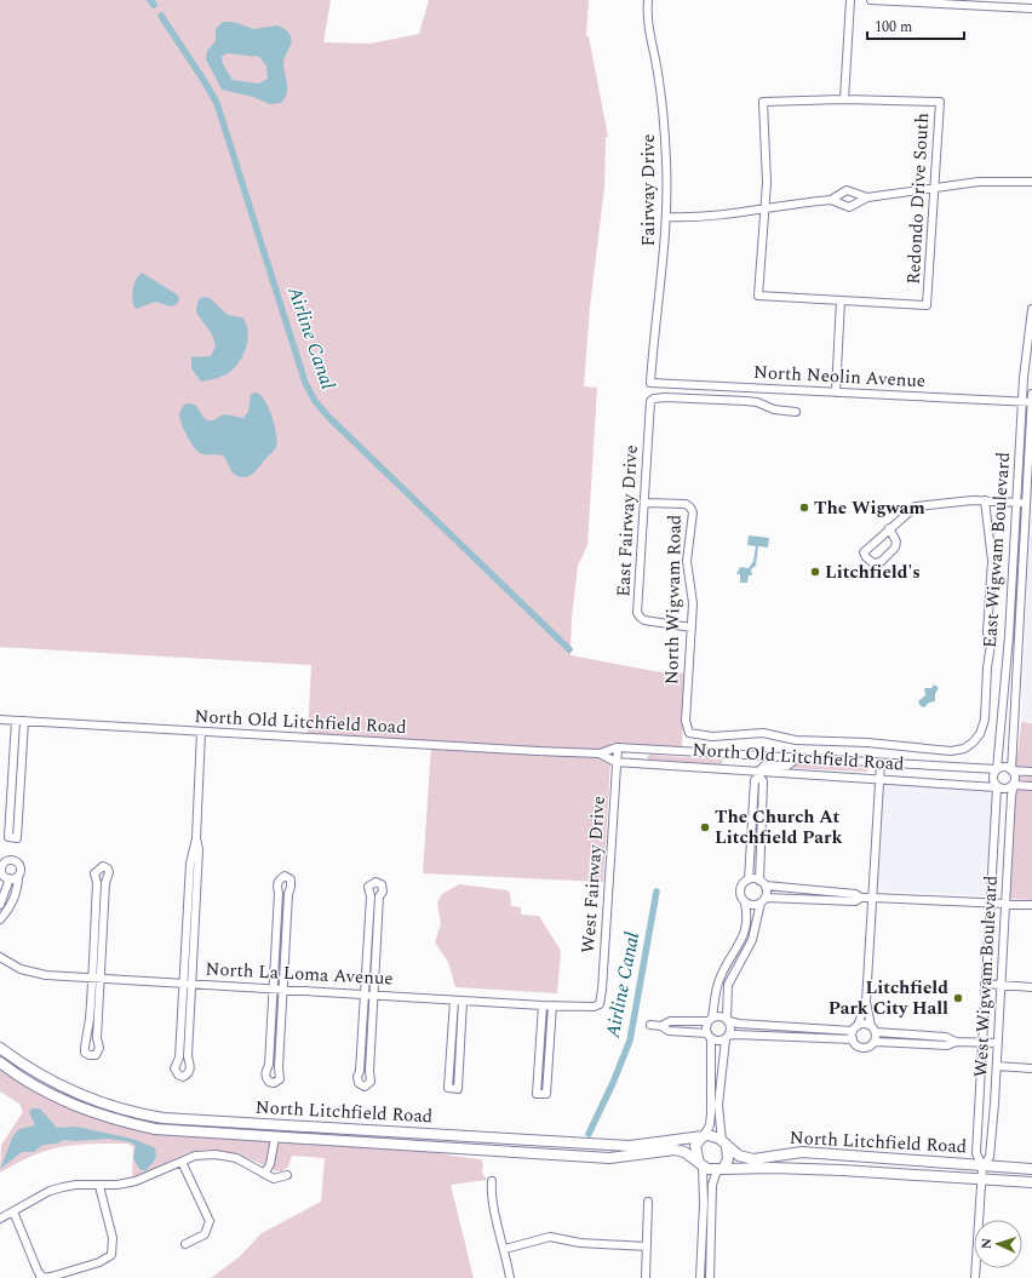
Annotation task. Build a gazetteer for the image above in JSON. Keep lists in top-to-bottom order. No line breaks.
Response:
{"streets":{"main road":["North Litchfield Road"],"street":["Fairway Drive","Redondo Drive South","North Neolin Avenue","East Fairway Drive","East Wigwam Boulevard","North Wigwam Road","North Old Litchfield Road","West Fairway Drive","North La Loma Avenue","West Wigwam Boulevard"]},"crossings":[["Fairway Drive","North Neolin Avenue"],["North Neolin Avenue","East Wigwam Boulevard"],["East Fairway Drive","North Wigwam Road"],["East Wigwam Boulevard","North Old Litchfield Road"],["East Wigwam Boulevard","West Wigwam Boulevard"],["North Old Litchfield Road","West Fairway Drive"],["North Old Litchfield Road","West Wigwam Boulevard"],["West Fairway Drive","North La Loma Avenue"],["West Wigwam Boulevard","North Litchfield Road"]],"water":["Airline Canal"],"places":["The Wigwam","Litchfield's","The Church At Litchfield Park","Litchfield Park City Hall"],"scale_bar":"100 m","north":"left"}
